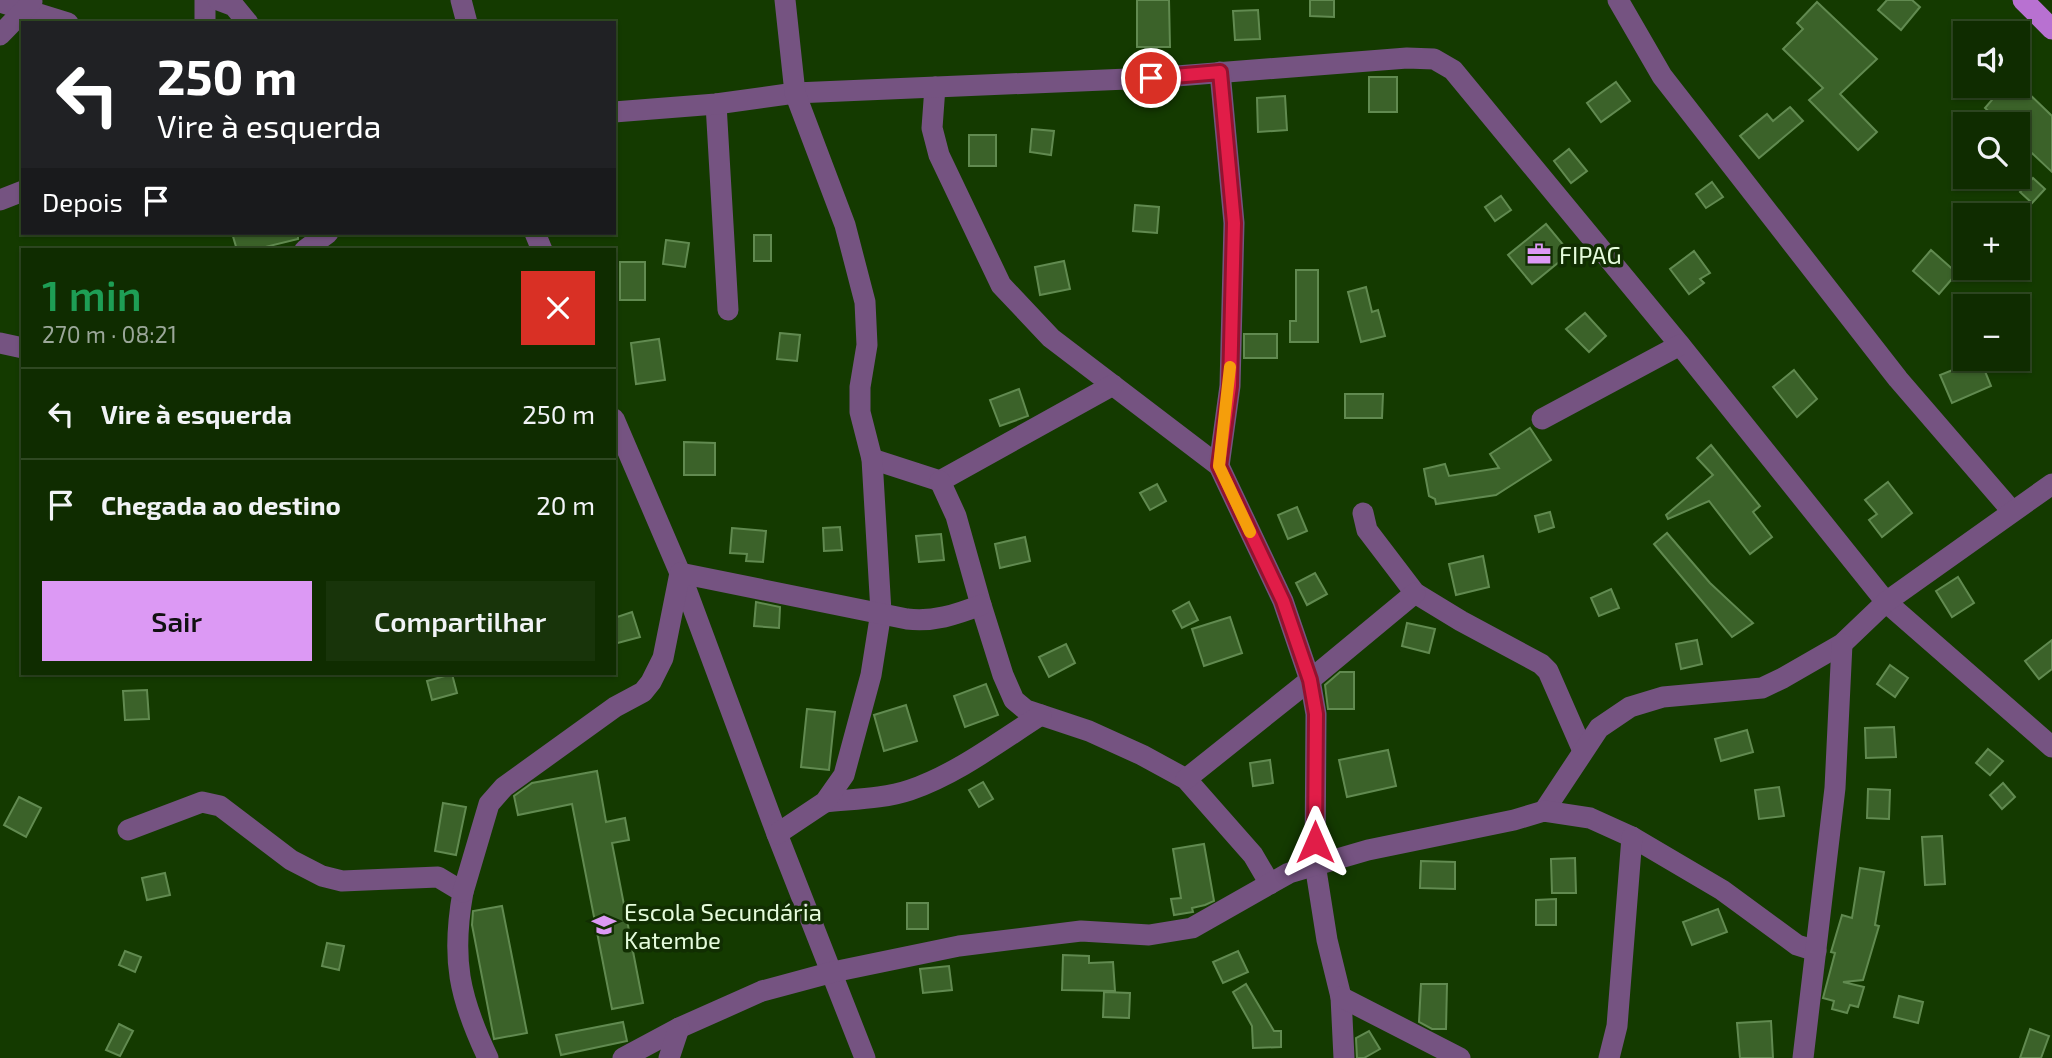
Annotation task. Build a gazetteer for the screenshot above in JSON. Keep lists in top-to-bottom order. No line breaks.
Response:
{"places":{"office":["FIPAG"],"school or university":["Escola Secundária Katembe"]},"page":{"map_buttons":["+","−"],"turn":["250 m","Vire à esquerda"],"then":"Depois","heading":["1 min","270 m · 08:21"],"list":[{"name":"Vire à esquerda","value":"250 m"},{"name":"Chegada ao destino","value":"20 m"}],"buttons":["Sair","Compartilhar"]}}
